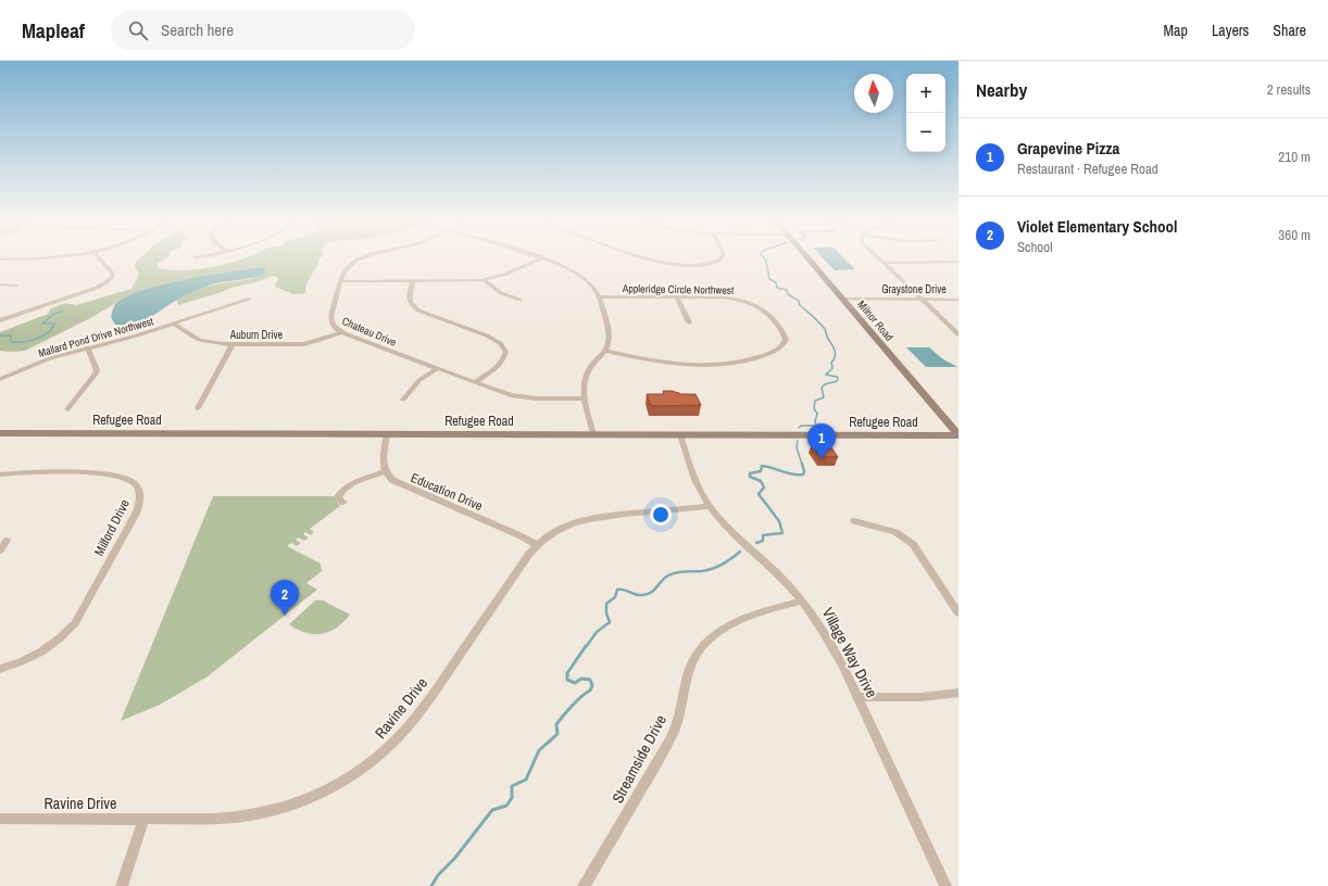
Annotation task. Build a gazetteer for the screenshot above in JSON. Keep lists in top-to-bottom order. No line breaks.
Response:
{"streets":{"main road":["Milnor Road","Refugee Road"],"street":["Appleridge Circle Northwest","Graystone Drive","Chateau Drive","Auburn Drive","Mallard Pond Drive Northwest","Education Drive","Milford Drive","Village Way Drive","Ravine Drive","Streamside Drive"]},"crossings":[["Graystone Drive","Milnor Road"],["Milnor Road","Refugee Road"],["Chateau Drive","Auburn Drive"],["Auburn Drive","Mallard Pond Drive Northwest"],["Refugee Road","Village Way Drive"],["Education Drive","Ravine Drive"],["Village Way Drive","Ravine Drive"],["Village Way Drive","Streamside Drive"]],"north":"top","page":{"header":"Mapleaf","search":"Search here","nav":["Map","Layers","Share"],"heading":["Nearby","2 results"],"map_buttons":["+","−"],"list":[{"mark":"1","name":"Grapevine Pizza","note":"Restaurant · Refugee Road","value":"210 m"},{"mark":"2","name":"Violet Elementary School","note":"School","value":"360 m"}],"pins":["1","2"]}}
